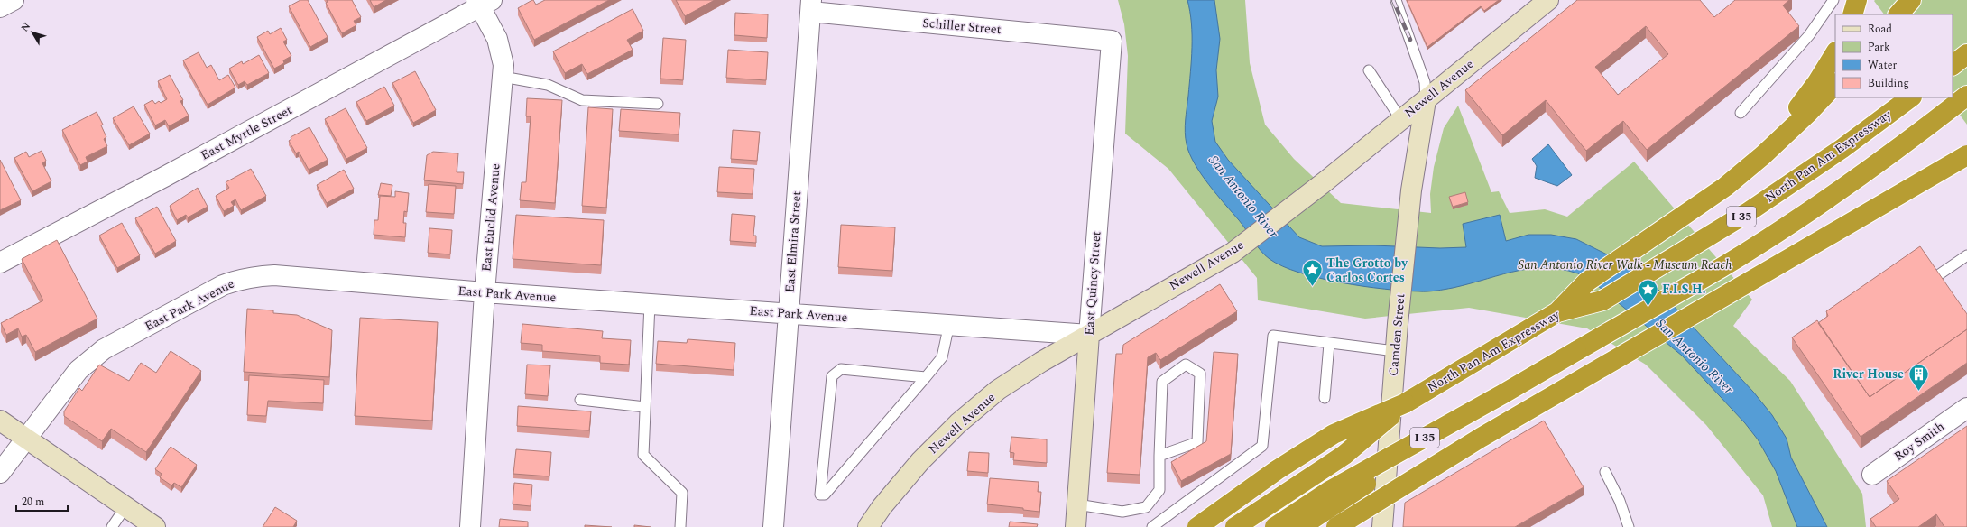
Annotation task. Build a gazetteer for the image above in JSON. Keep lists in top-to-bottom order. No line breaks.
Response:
{"streets":{"highway":["North Pan Am Expressway","I 35"],"main road":["Newell Avenue","East Quincy Street","Camden Street"],"street":["Schiller Street","East Myrtle Street","East Euclid Avenue","East Elmira Street","East Park Avenue","Roy Smith"]},"crossings":[["Schiller Street","East Elmira Street"],["Schiller Street","East Quincy Street"],["Newell Avenue","East Quincy Street"],["Newell Avenue","East Park Avenue"],["Newell Avenue","Camden Street"],["East Myrtle Street","East Euclid Avenue"],["East Euclid Avenue","East Park Avenue"],["East Elmira Street","East Park Avenue"],["East Quincy Street","East Park Avenue"]],"water":["San Antonio River"],"parks":["San Antonio River Walk - Museum Reach"],"places":{"place":["The Grotto by Carlos Cortes","F.I.S.H."],"building":["River House"]},"legend":["Road","Park","Water","Building"],"scale_bar":"20 m","north":"top left"}
